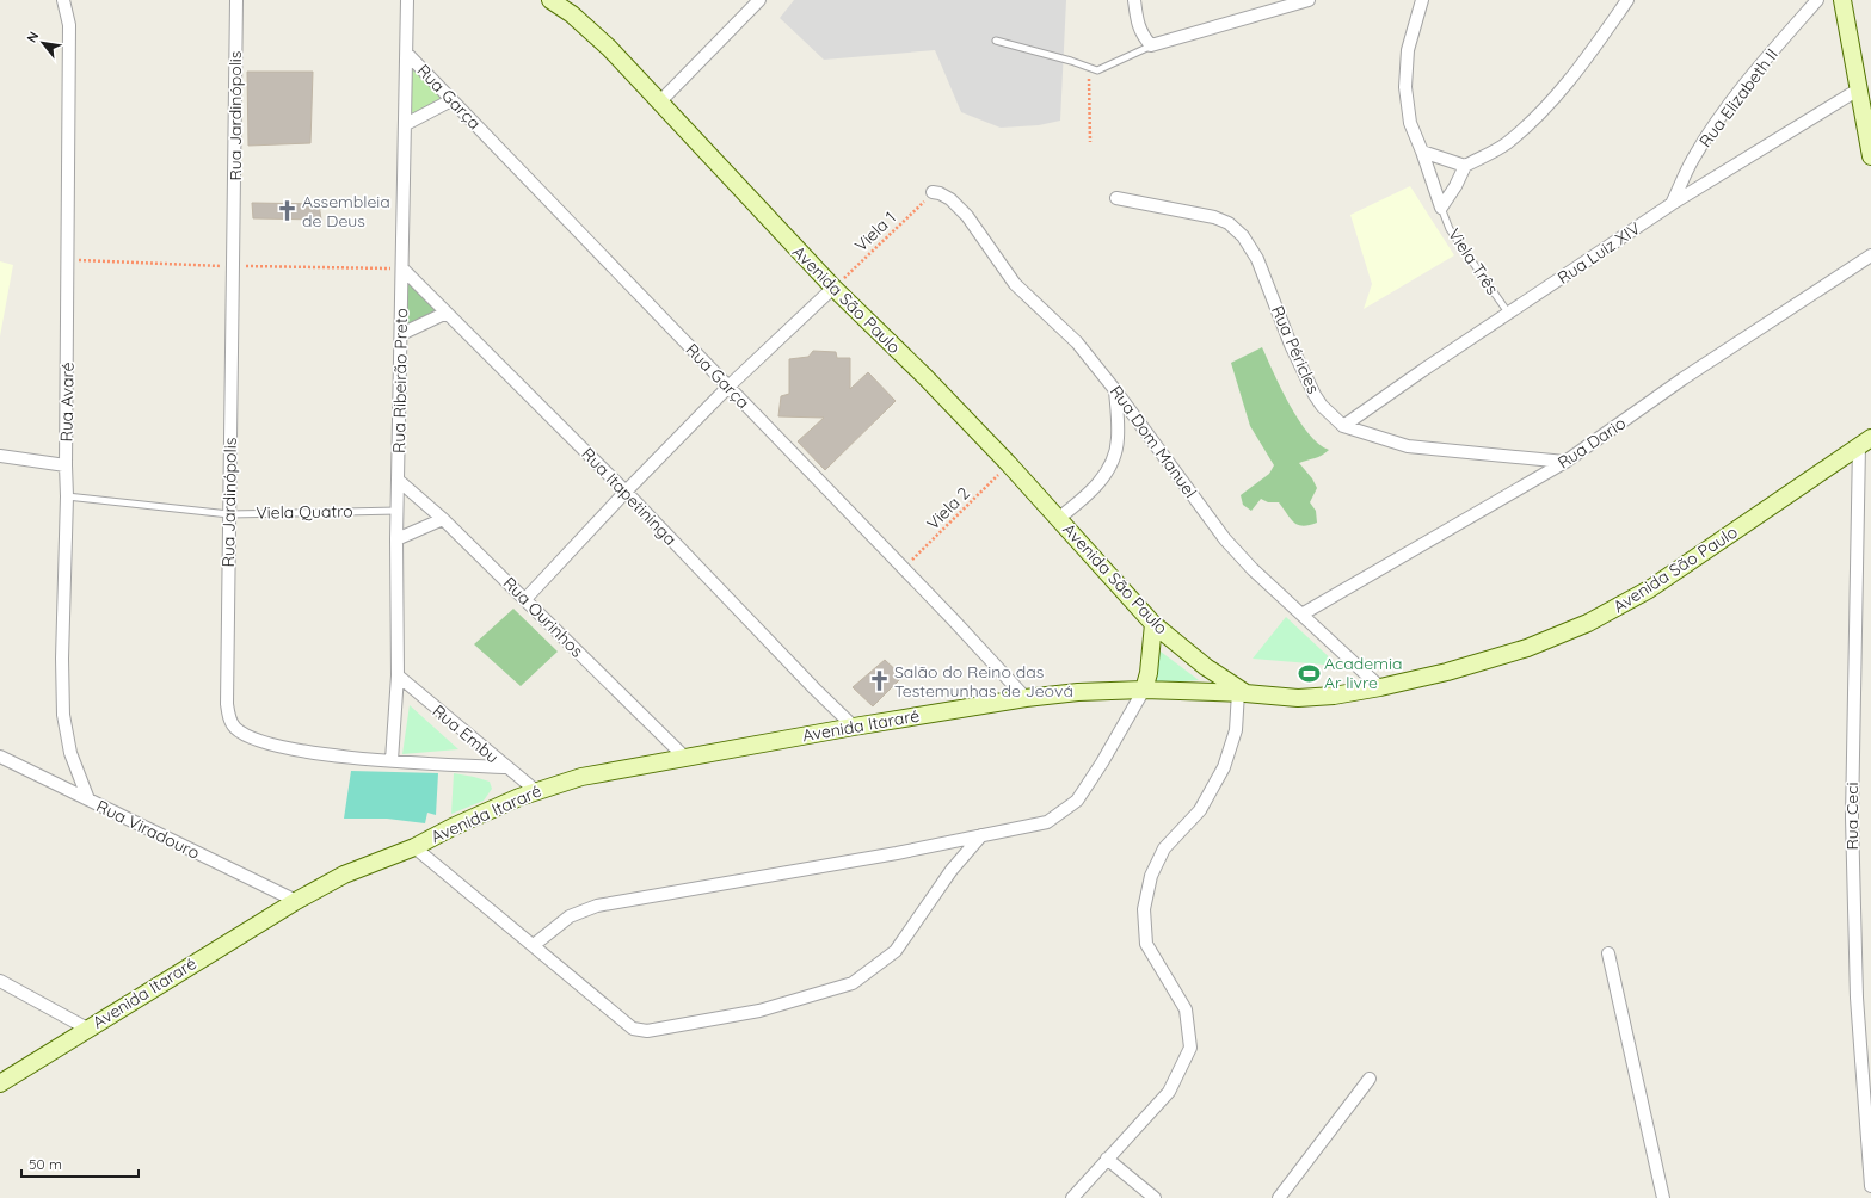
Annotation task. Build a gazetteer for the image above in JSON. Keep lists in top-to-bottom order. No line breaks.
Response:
{"streets":{"main road":["Avenida São Paulo","Avenida Itararé"],"street":["Rua Garça","Rua Elizabeth II","Rua Jardinópolis","Rua Luiz XIV","Rua Péricles","Rua Ribeirão Preto","Rua Avaré","Rua Dom Manuel","Rua Dario","Rua Itapetininga","Rua Ourinhos","Rua Embu","Rua Ceci","Rua Viradouro"],"lane":["Viela Três","Viela Quatro"],"path":["Viela 1","Viela 2"]},"crossings":[["Rua Garça","Rua Ribeirão Preto"],["Rua Garça","Viela 2"],["Rua Garça","Avenida Itararé"],["Rua Elizabeth II","Rua Luiz XIV"],["Rua Jardinópolis","Rua Ribeirão Preto"],["Rua Jardinópolis","Viela Quatro"],["Rua Jardinópolis","Rua Embu"],["Viela 1","Avenida São Paulo"],["Viela 1","Rua Dom Manuel"],["Rua Luiz XIV","Viela Três"],["Rua Luiz XIV","Rua Péricles"],["Avenida São Paulo","Rua Dom Manuel"],["Avenida São Paulo","Viela 2"],["Avenida São Paulo","Avenida Itararé"],["Avenida São Paulo","Rua Ceci"],["Rua Péricles","Rua Dario"],["Rua Ribeirão Preto","Rua Itapetininga"],["Rua Ribeirão Preto","Viela Quatro"],["Rua Ribeirão Preto","Rua Ourinhos"],["Rua Ribeirão Preto","Rua Embu"],["Rua Avaré","Viela Quatro"],["Rua Avaré","Rua Viradouro"],["Rua Dom Manuel","Rua Dario"],["Rua Itapetininga","Avenida Itararé"],["Rua Ourinhos","Avenida Itararé"],["Avenida Itararé","Rua Embu"],["Avenida Itararé","Rua Viradouro"]],"places":{"church":["Assembleia de Deus","Salão do Reino das Testemunhas de Jeová"],"sports":["Academia Ar livre"]},"scale_bar":"50 m","north":"top left"}
